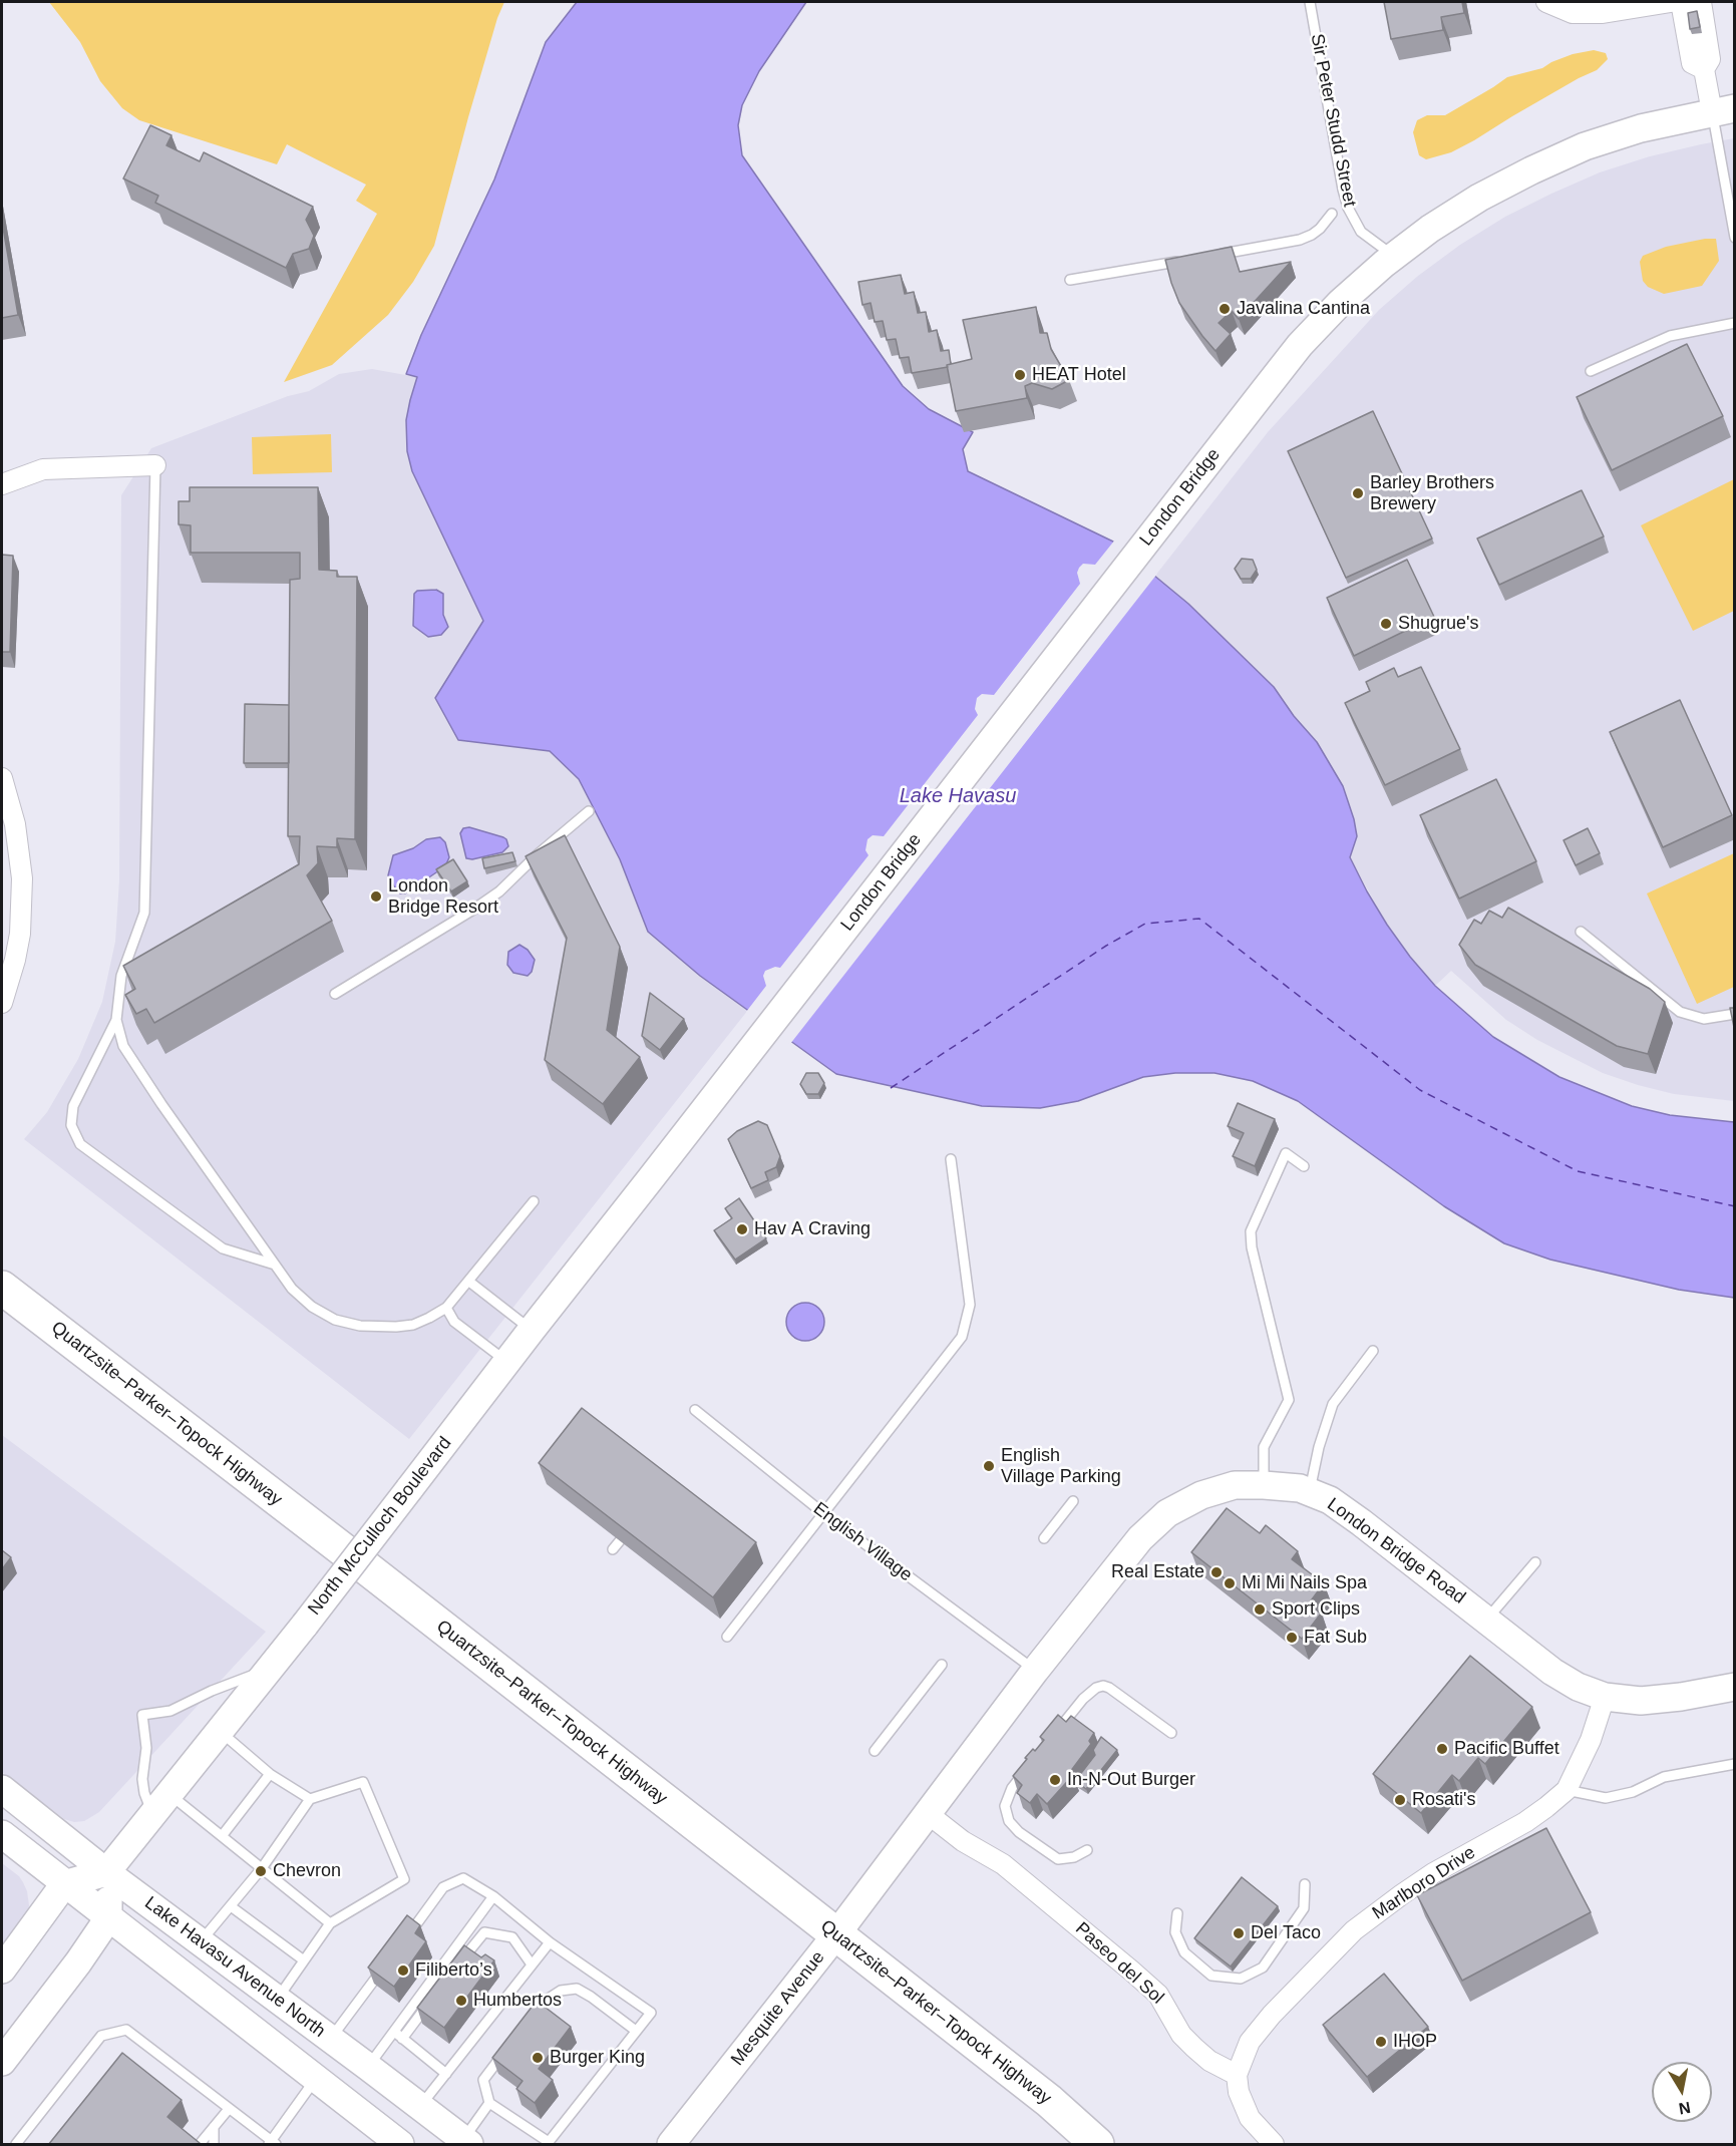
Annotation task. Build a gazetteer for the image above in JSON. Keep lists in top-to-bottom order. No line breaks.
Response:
{"streets":{"highway":["Quartzsite–Parker–Topock Highway"],"street":["London Bridge","North McCulloch Boulevard","London Bridge Road","Marlboro Drive","Paseo del Sol","Lake Havasu Avenue North","Mesquite Avenue"],"lane":["Sir Peter Studd Street","English Village"]},"crossings":[["Sir Peter Studd Street","London Bridge"],["London Bridge","North McCulloch Boulevard"],["Quartzsite–Parker–Topock Highway","Mesquite Avenue"],["North McCulloch Boulevard","Lake Havasu Avenue North"],["English Village","London Bridge Road"],["London Bridge Road","Marlboro Drive"],["London Bridge Road","Paseo del Sol"],["London Bridge Road","Mesquite Avenue"],["Marlboro Drive","Paseo del Sol"],["Paseo del Sol","Mesquite Avenue"]],"water":["Lake Havasu"],"places":["Javalina Cantina","HEAT Hotel","Barley Brothers Brewery","Shugrue's","London Bridge Resort","Hav A Craving","English Village Parking","Real Estate","Mi Mi Nails Spa","Sport Clips","Fat Sub","Pacific Buffet","In-N-Out Burger","Rosati's","Chevron","Del Taco","Filiberto’s","Humbertos","IHOP","Burger King"],"north":"bottom"}
